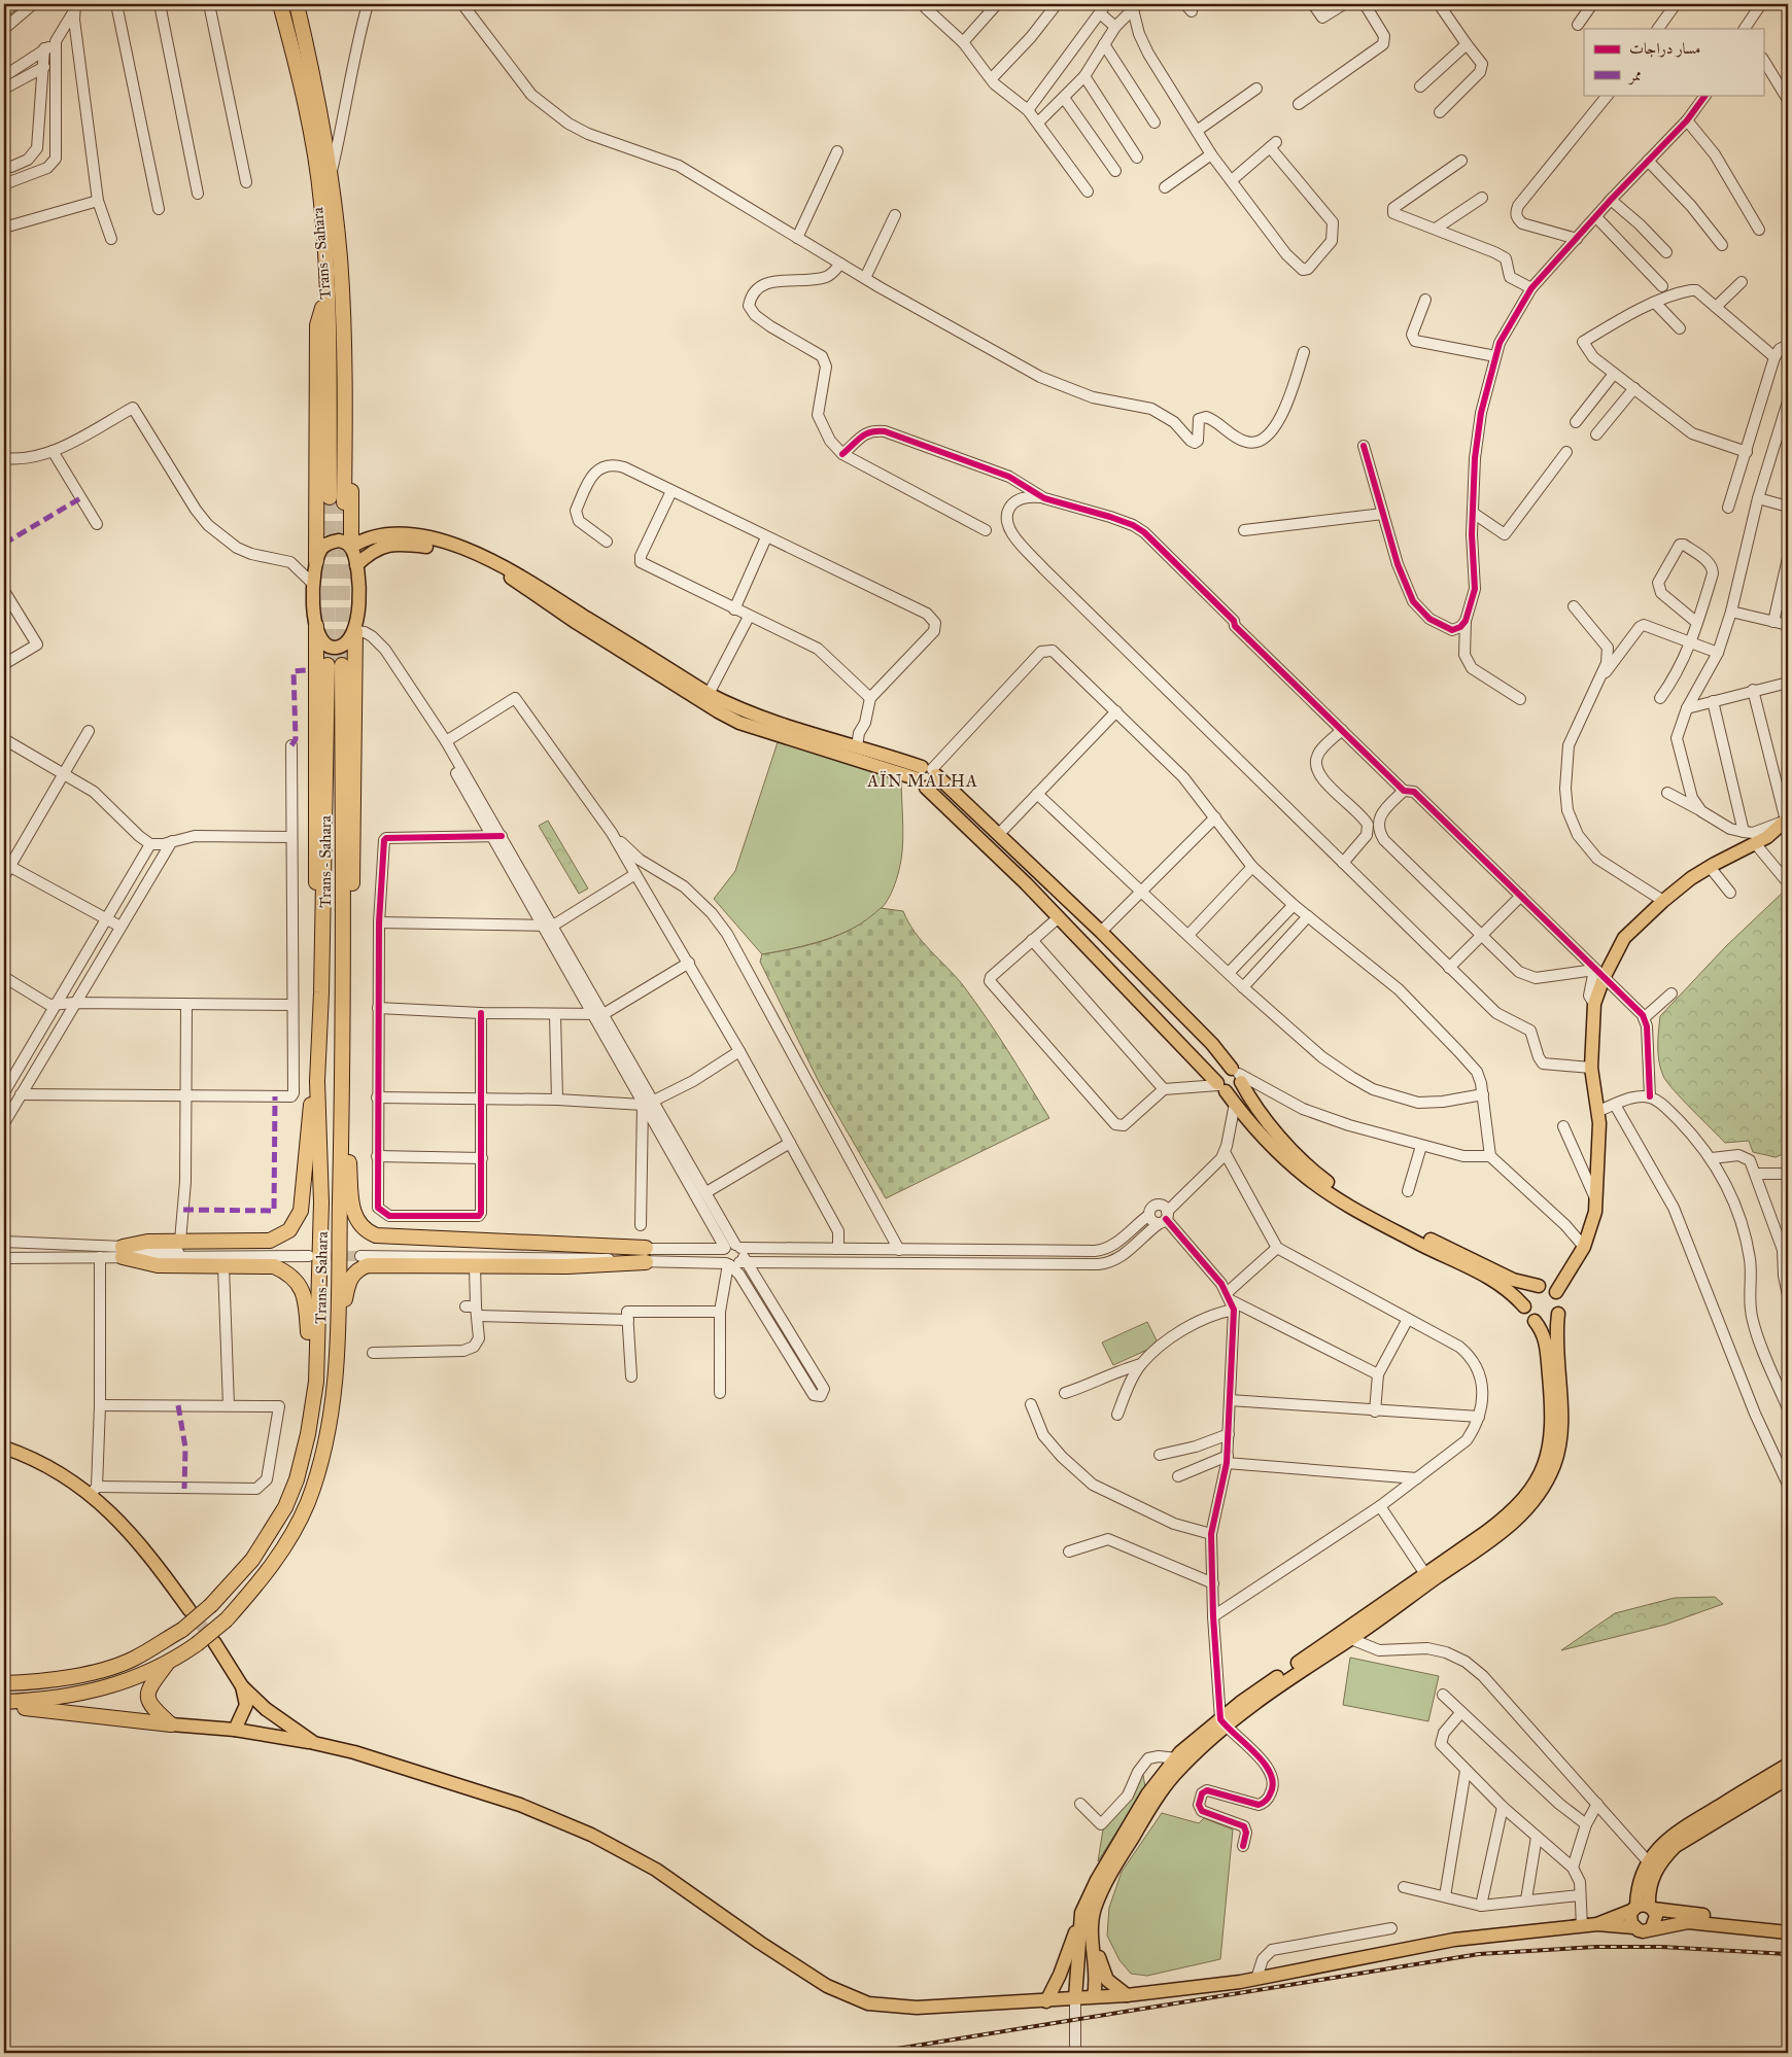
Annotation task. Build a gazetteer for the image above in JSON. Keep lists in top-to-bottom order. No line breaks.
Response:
{"streets":{"highway":["Trans - Sahara"]},"districts":["AÏN MALHA"],"legend":["مسار دراجات","ممر"]}
